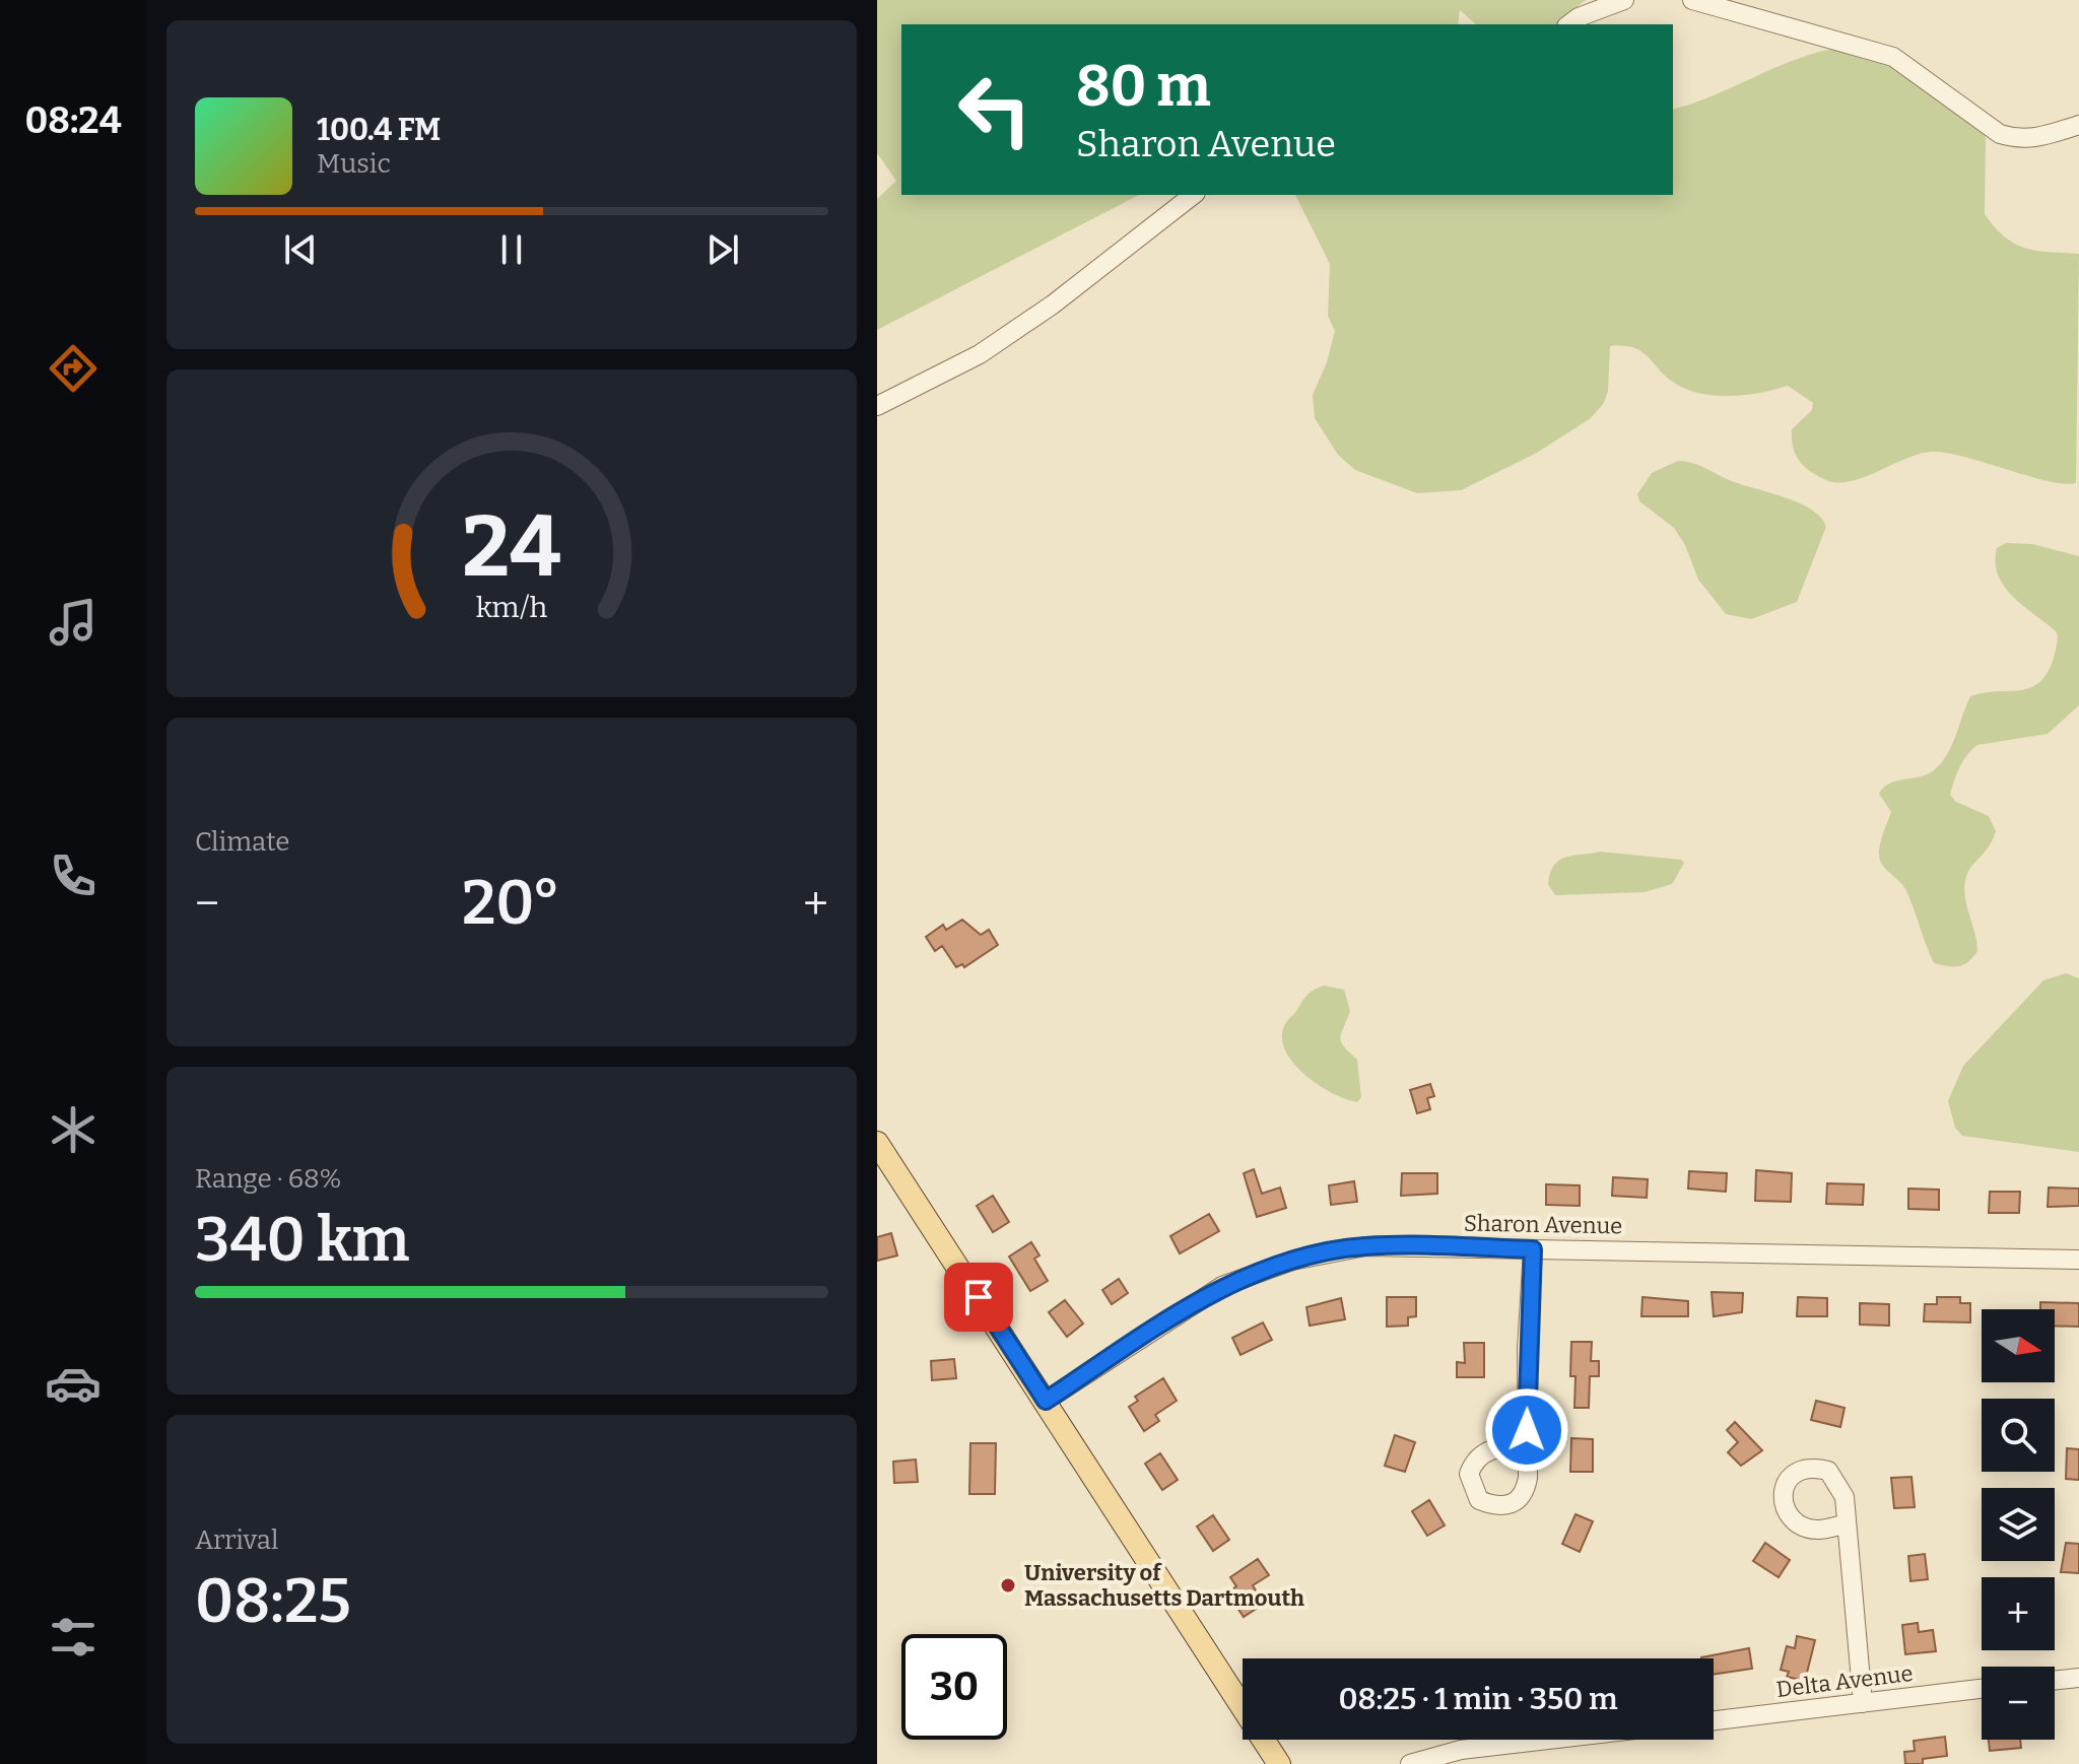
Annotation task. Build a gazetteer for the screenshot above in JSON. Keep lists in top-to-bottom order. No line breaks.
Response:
{"streets":{"street":["Sharon Avenue","Delta Avenue"]},"places":["University of Massachusetts Dartmouth"],"north":"right","page":{"tabs":"08:24","turn":["80 m","Sharon Avenue"],"song":["100.4 FM","Music"],"tile":["Climate",["Range · 68%","340 km"],["Arrival","08:25"]],"heat":["−","20°","+"],"map_buttons":["+","−"],"limit":"30","trip":"08:25 · 1 min · 350 m","gauge":["24","km/h"]}}
